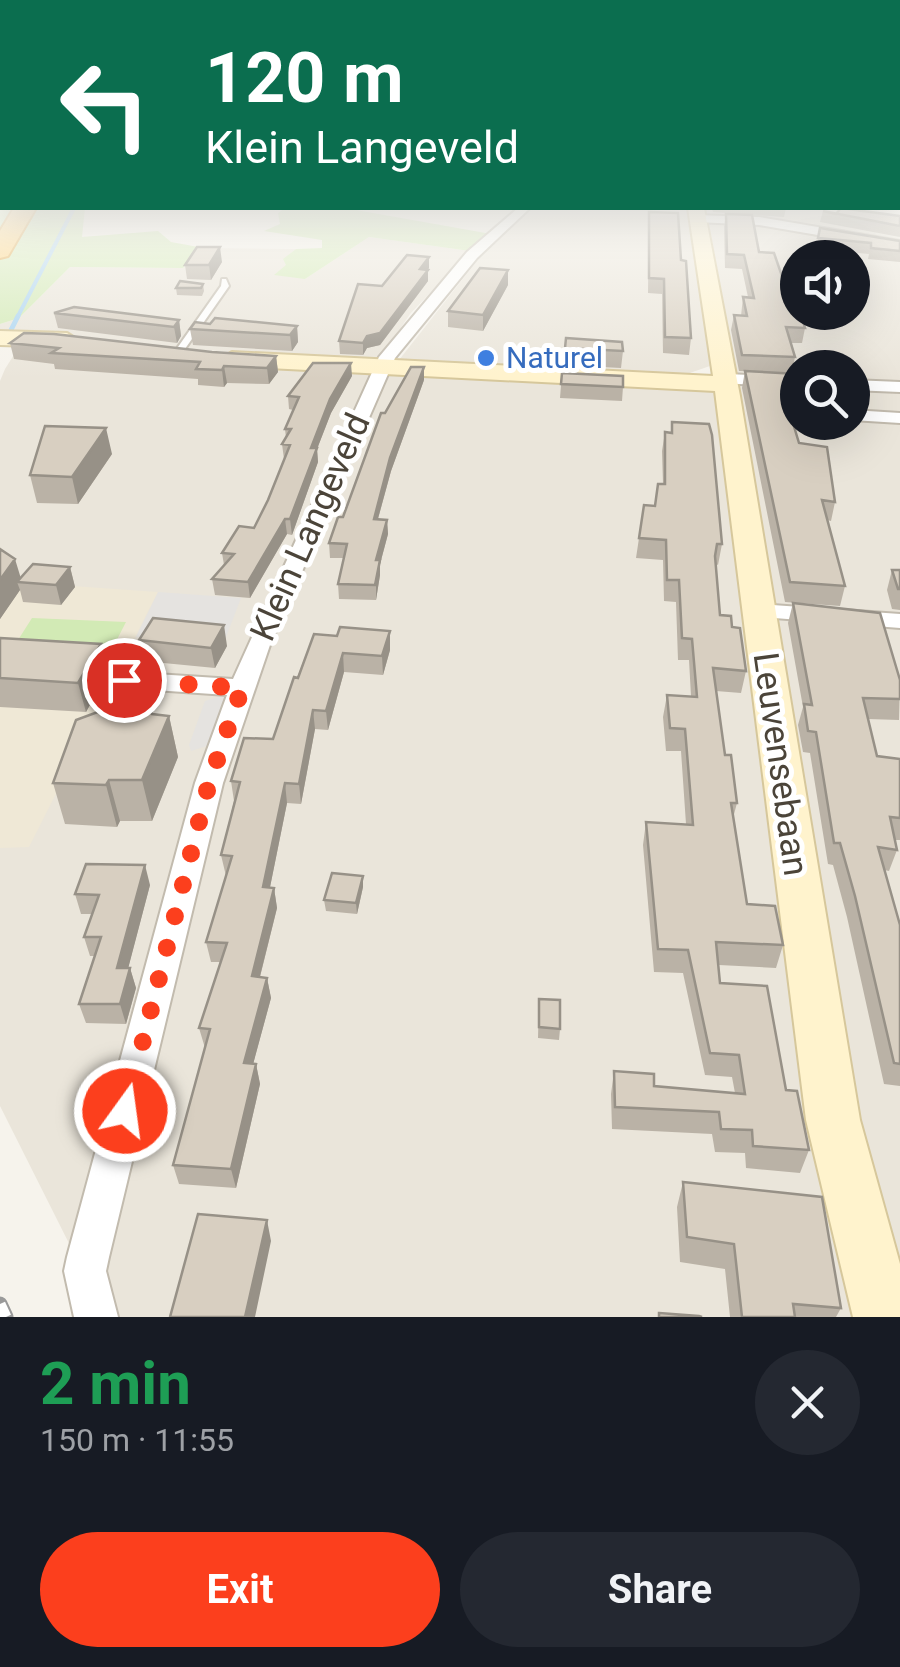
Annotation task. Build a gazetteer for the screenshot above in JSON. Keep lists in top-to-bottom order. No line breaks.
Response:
{"streets":{"street":["Klein Langeveld","Leuvensebaan"]},"places":["Naturel"],"page":{"turn":["120 m","Klein Langeveld"],"heading":["2 min","150 m · 11:55"],"buttons":["Exit","Share"]}}
